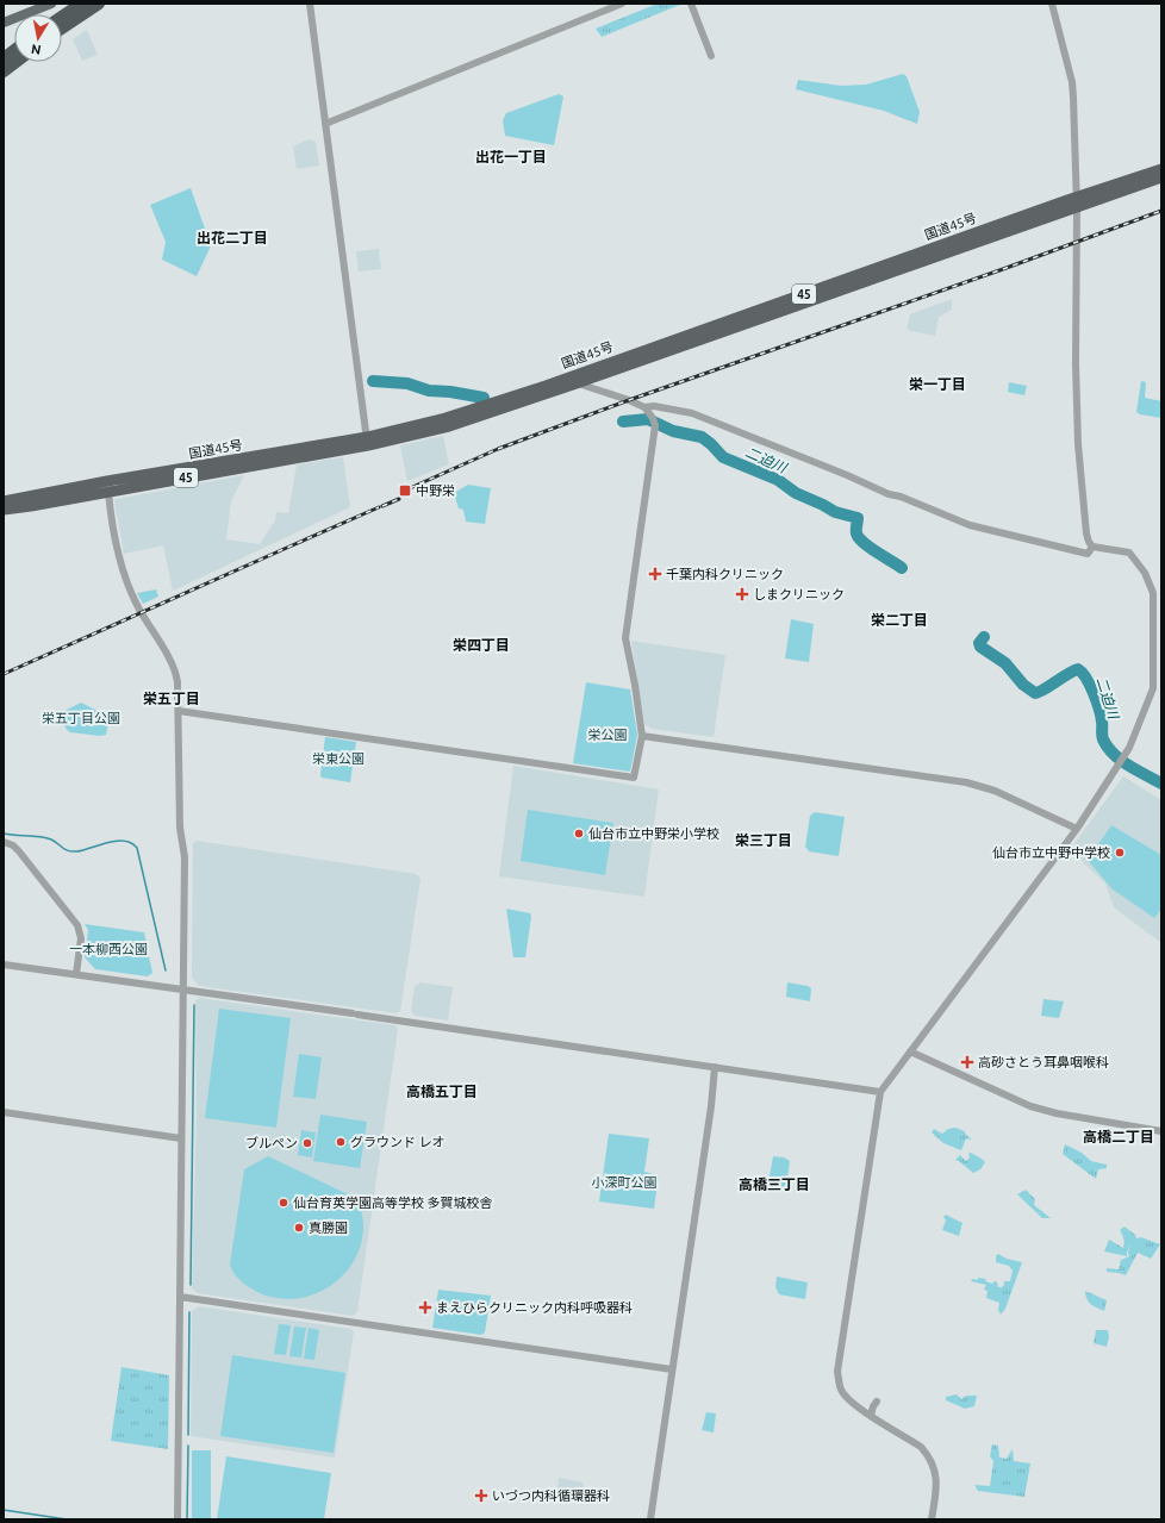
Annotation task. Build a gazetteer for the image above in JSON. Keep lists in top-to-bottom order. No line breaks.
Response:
{"streets":{"highway":["国道45号","45"]},"districts":["出花一丁目","出花二丁目","栄一丁目","栄二丁目","栄四丁目","栄五丁目","栄三丁目","高橋五丁目","高橋二丁目","高橋三丁目"],"water":["二迫川"],"parks":["栄五丁目公園","栄公園","栄東公園","一本柳西公園","小深町公園"],"places":{"transit":["中野栄"],"health":["千葉内科クリニック","しまクリニック","高砂さとう耳鼻咽喉科","まえひらクリニック内科呼吸器科","いづつ内科循環器科"],"other":["仙台市立中野栄小学校","仙台市立中野中学校","グラウンド レオ","ブルペン","仙台育英学園高等学校 多賀城校舎","真勝園"]},"north":"bottom"}
